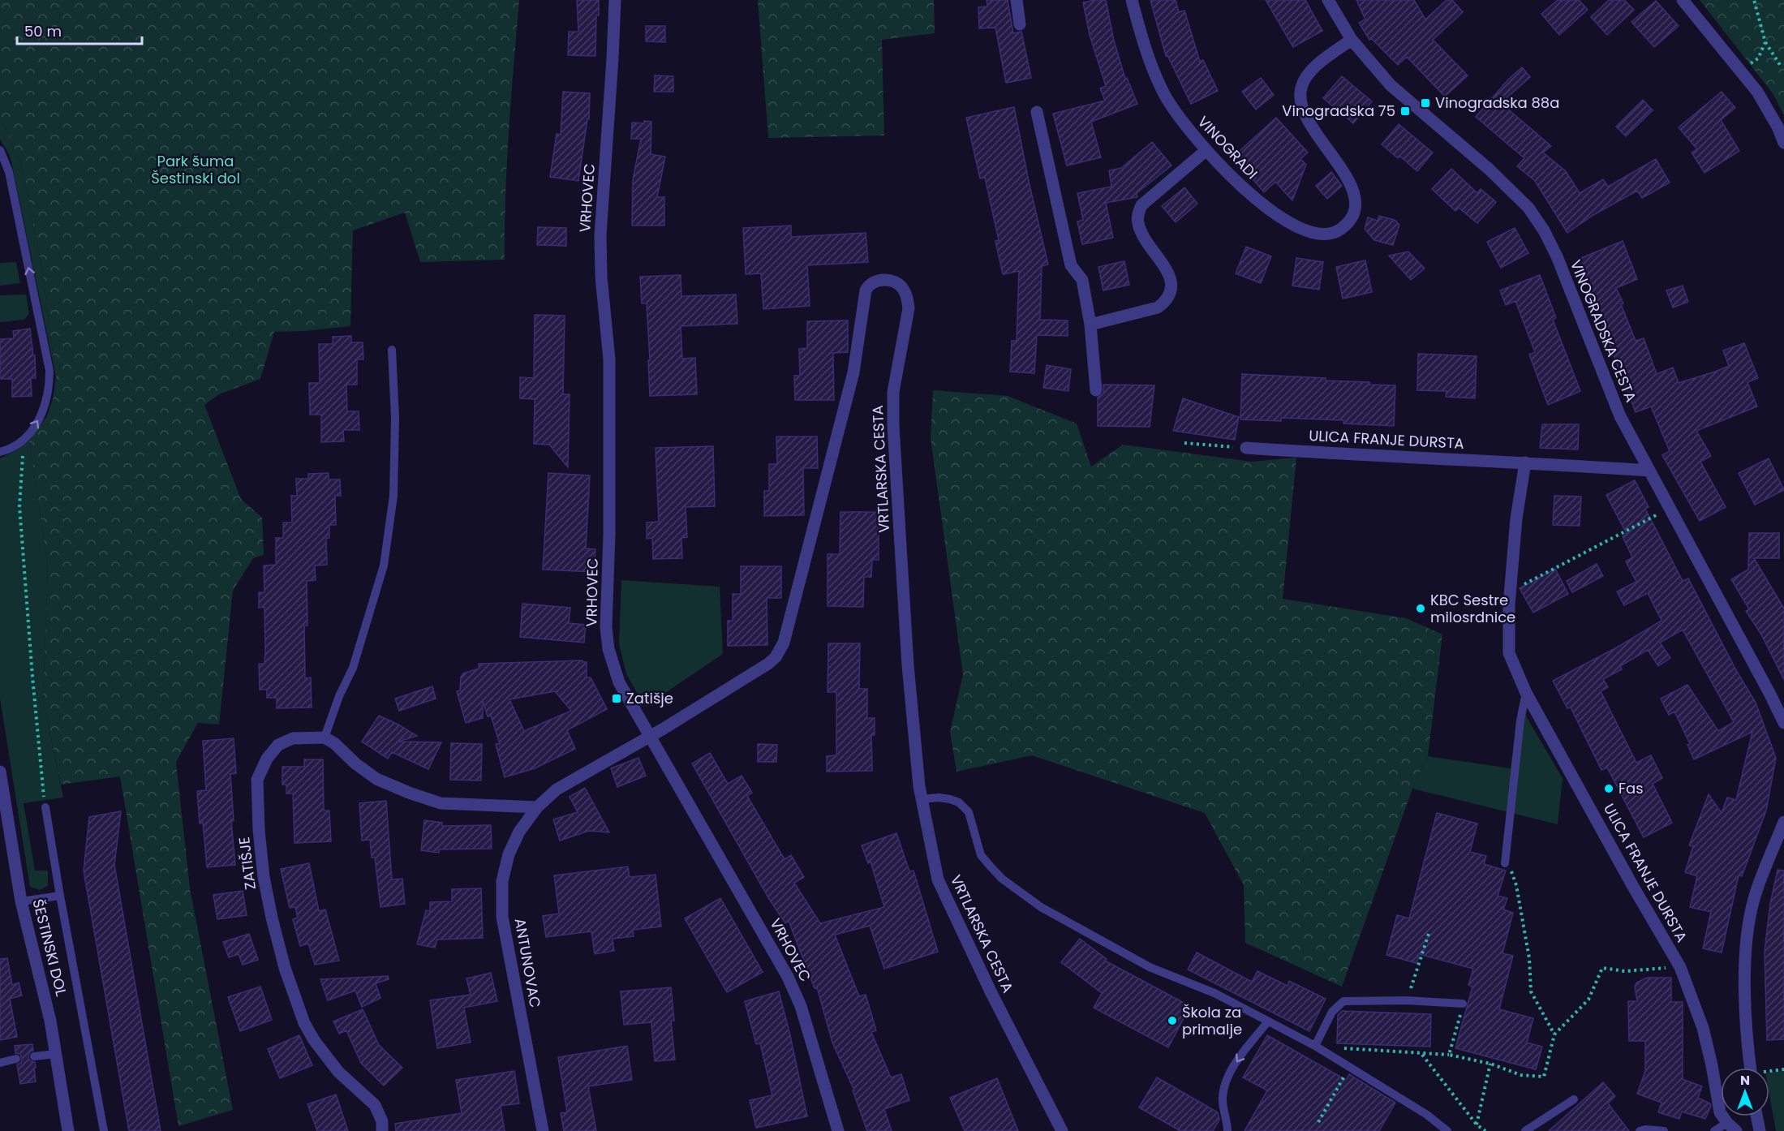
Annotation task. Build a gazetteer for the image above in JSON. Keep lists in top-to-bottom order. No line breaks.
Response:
{"streets":{"street":["VINOGRADI","VRHOVEC","VINOGRADSKA CESTA","ULICA FRANJE DURSTA","VRTLARSKA CESTA","ZATIŠJE","ŠESTINSKI DOL","ANTUNOVAC"]},"crossings":[["VINOGRADI","VINOGRADSKA CESTA"],["VRHOVEC","VRTLARSKA CESTA"],["VINOGRADSKA CESTA","ULICA FRANJE DURSTA"]],"parks":["Park šuma Šestinski dol"],"places":{"transit":["Vinogradska 88a","Vinogradska 75","Zatišje"],"other":["KBC Sestre milosrdnice","Fas","Škola za primalje"]},"scale_bar":"50 m","north":"top"}
